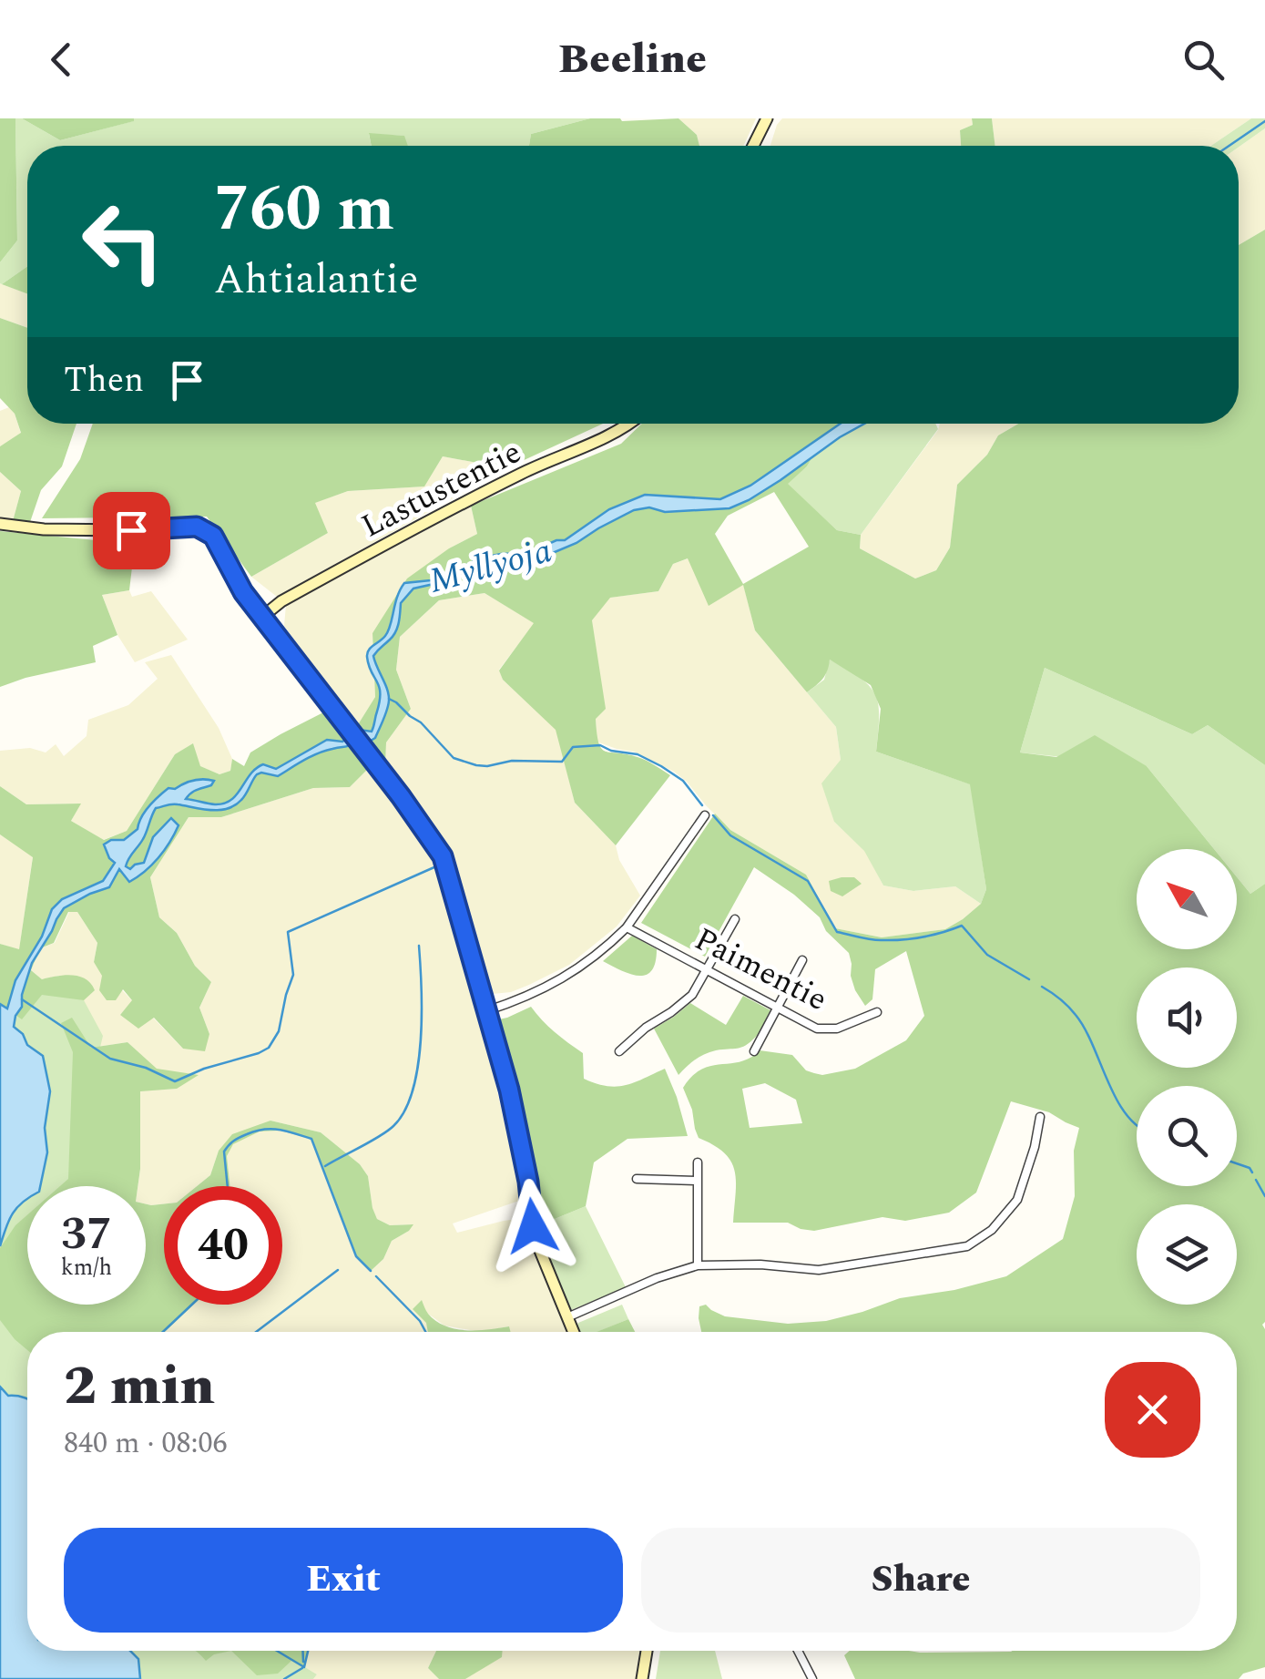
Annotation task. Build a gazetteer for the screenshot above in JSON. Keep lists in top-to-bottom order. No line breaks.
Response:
{"streets":{"street":["Lastustentie","Paimentie"]},"water":["Myllyoja"],"north":"top left","page":{"header":"Beeline","turn":["760 m","Ahtialantie"],"then":"Then","speed":"37 km/h","limit":"40","heading":["2 min","840 m · 08:06"],"buttons":["Exit","Share"]}}
